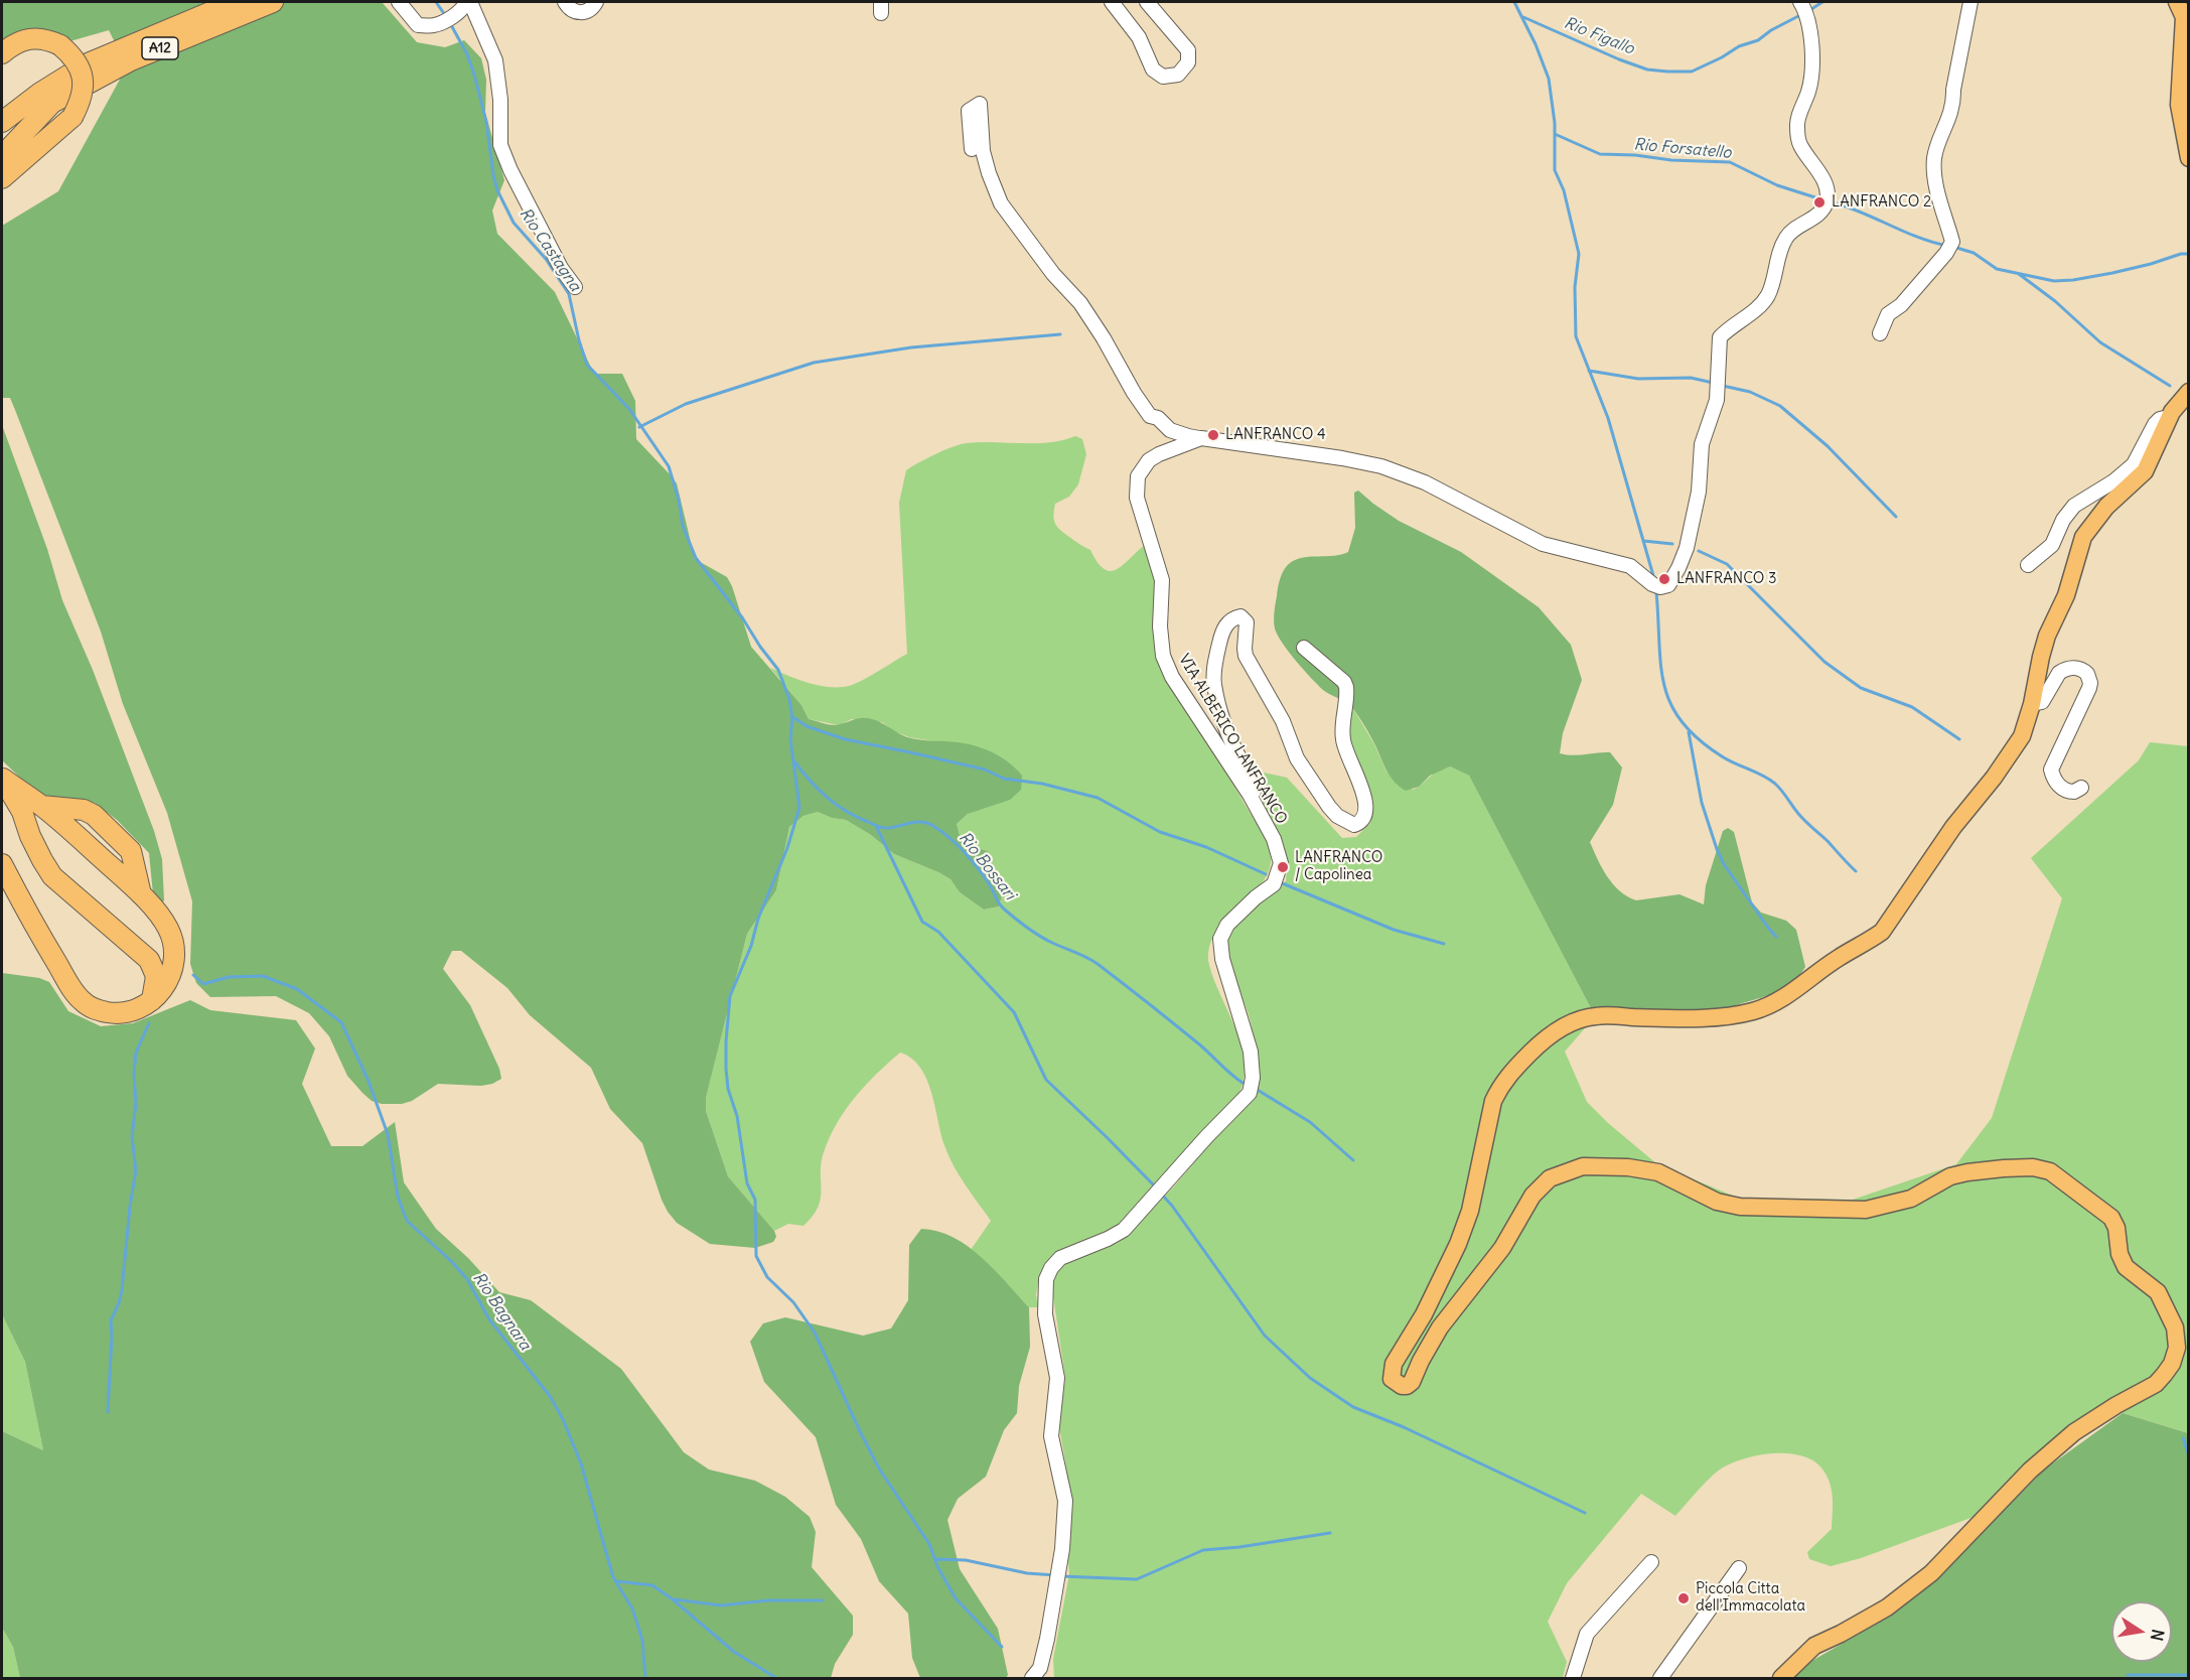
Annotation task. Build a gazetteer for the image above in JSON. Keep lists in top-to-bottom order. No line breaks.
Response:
{"streets":{"highway":["A12"],"street":["VIA ALBERICO LANFRANCO"]},"water":["Rio Figallo","Rio Forsatello","Rio Castagna","Rio Bossari","Rio Bagnara"],"places":["LANFRANCO 2","LANFRANCO 4","LANFRANCO 3","LANFRANCO / Capolinea","Piccola Citta dell'Immacolata"],"north":"right"}
